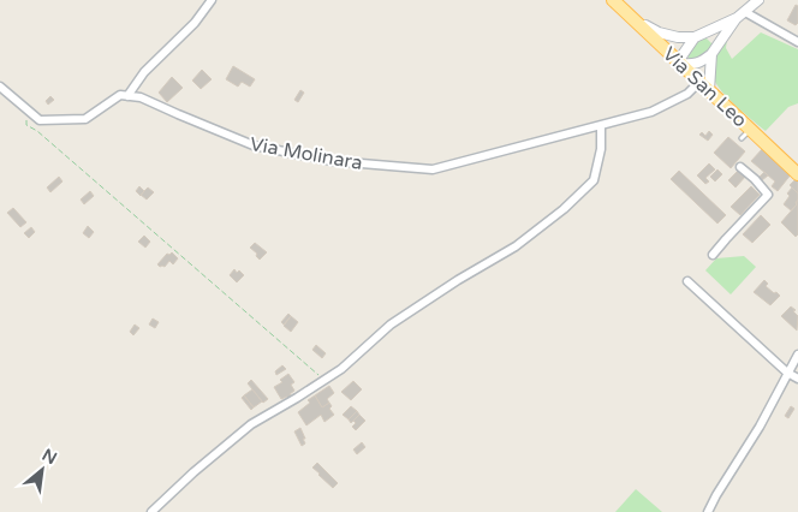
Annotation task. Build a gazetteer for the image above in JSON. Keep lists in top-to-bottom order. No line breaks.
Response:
{"streets":{"main road":["Via San Leo"],"street":["Via Molinara"]},"crossings":[["Via San Leo","Via Molinara"]],"north":"top right"}
